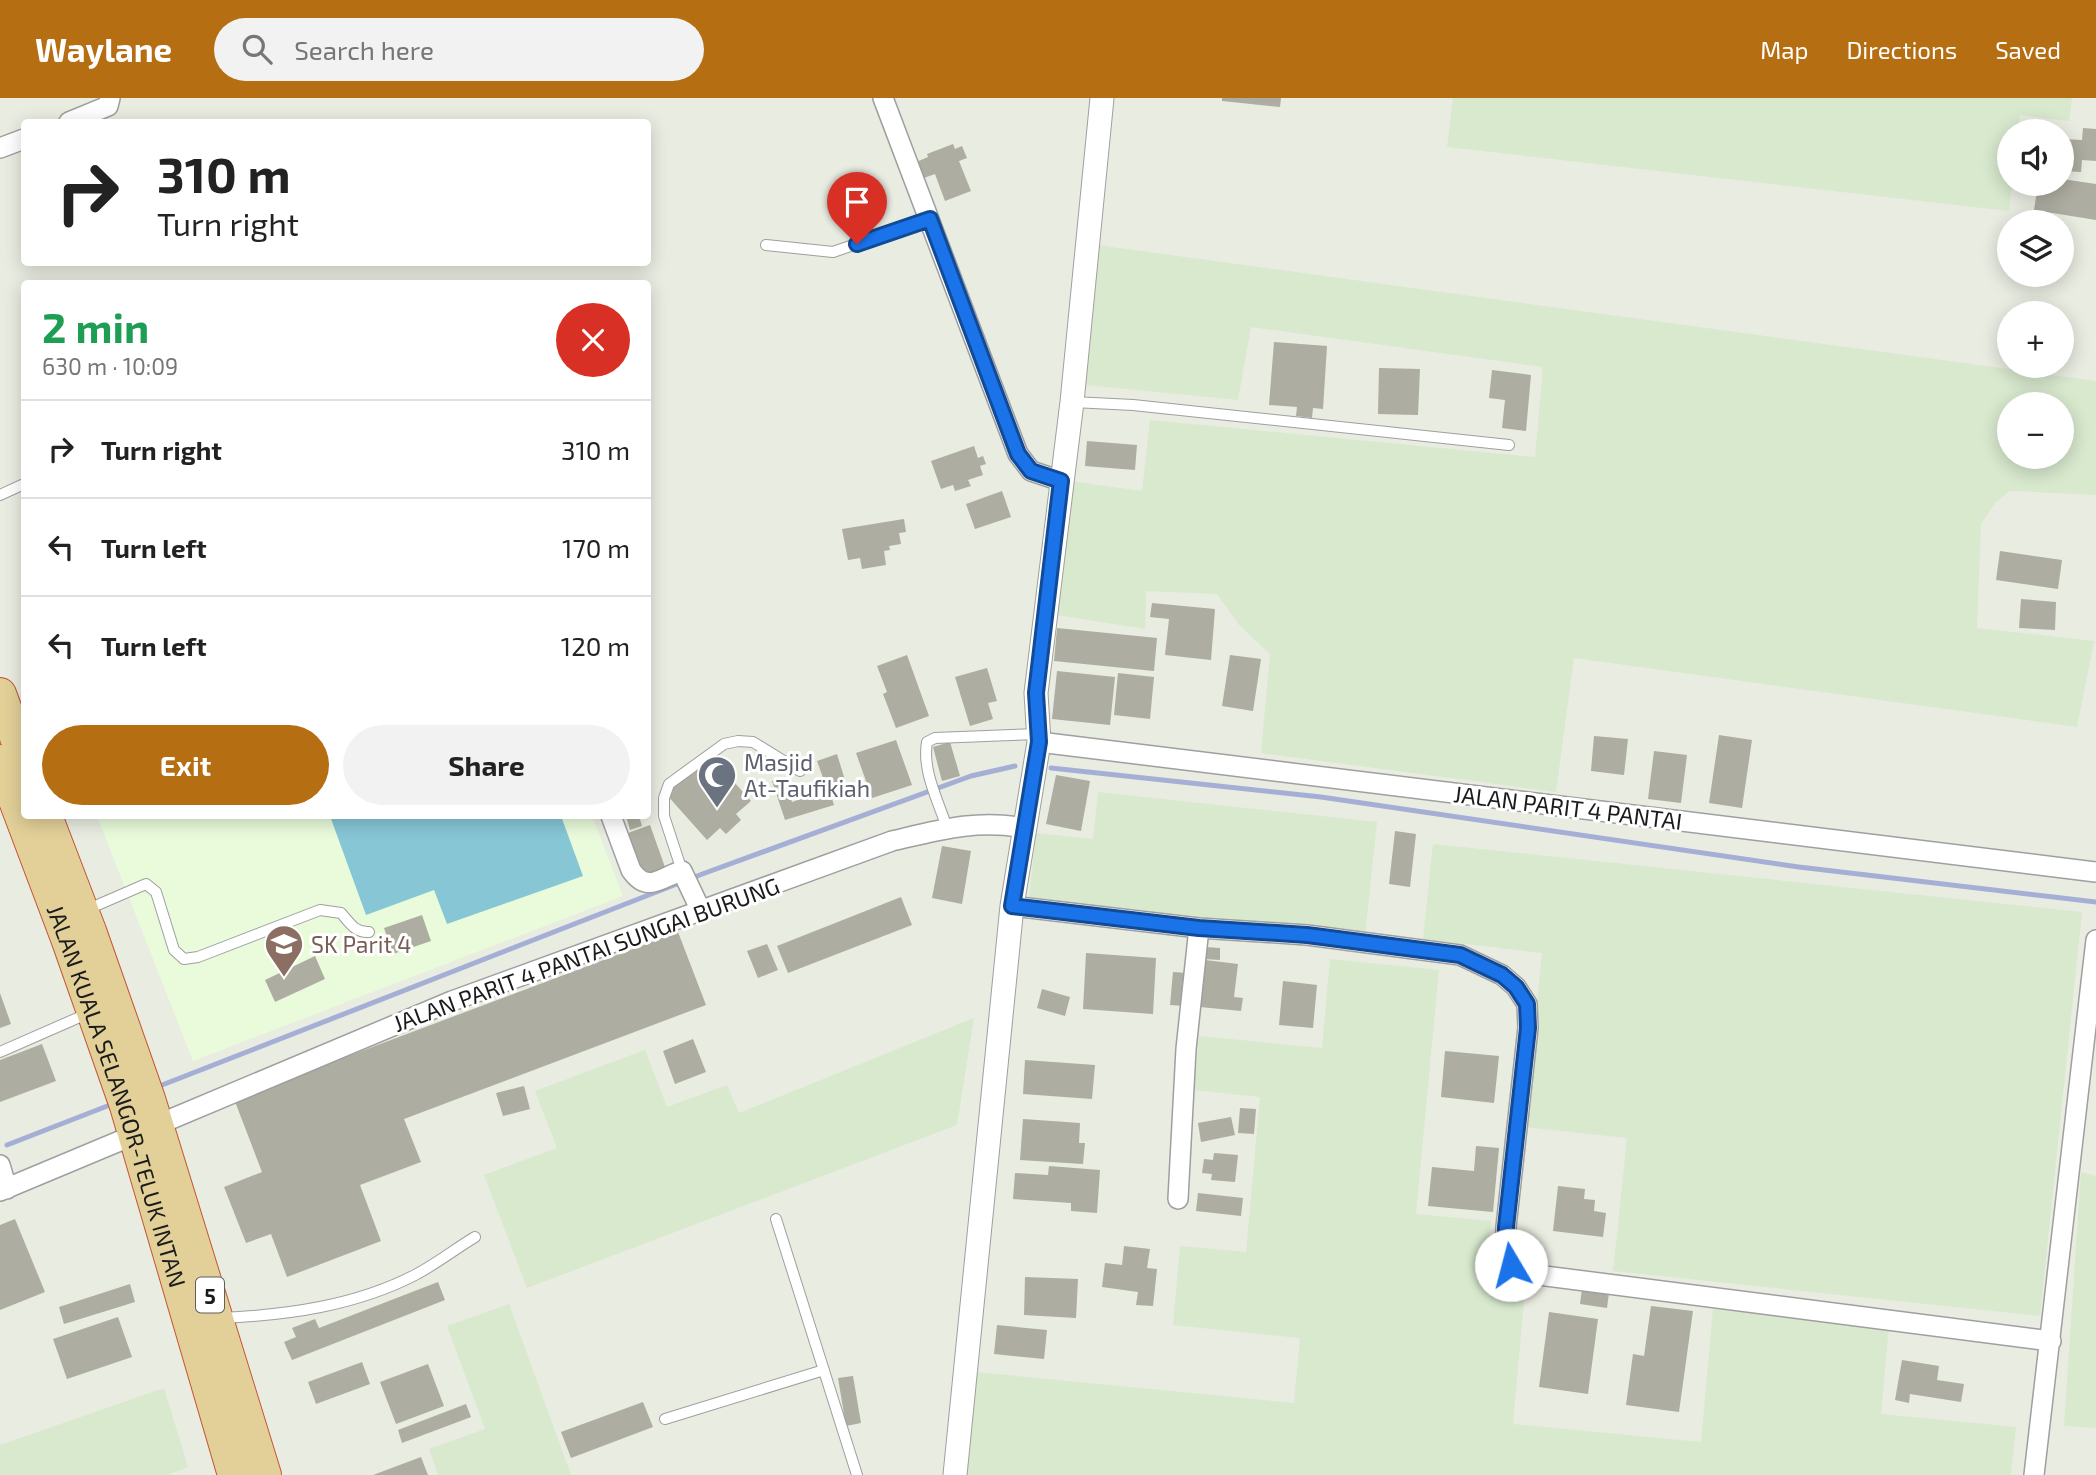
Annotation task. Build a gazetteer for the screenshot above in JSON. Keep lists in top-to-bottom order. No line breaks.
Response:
{"streets":{"highway":["JALAN KUALA SELANGOR-TELUK INTAN","5"],"street":["JALAN PARIT 4 PANTAI","JALAN PARIT 4 PANTAI SUNGAI BURUNG"]},"crossings":[["JALAN PARIT 4 PANTAI SUNGAI BURUNG","JALAN KUALA SELANGOR-TELUK INTAN"]],"places":{"mosque":["Masjid At-Taufikiah"],"school or university":["SK Parit 4"]},"page":{"header":"Waylane","search":"Search here","nav":["Map","Directions","Saved"],"map_buttons":["+","−"],"turn":["310 m","Turn right"],"heading":["2 min","630 m · 10:09"],"list":[{"name":"Turn right","value":"310 m"},{"name":"Turn left","value":"170 m"},{"name":"Turn left","value":"120 m"}],"buttons":["Exit","Share"]}}
